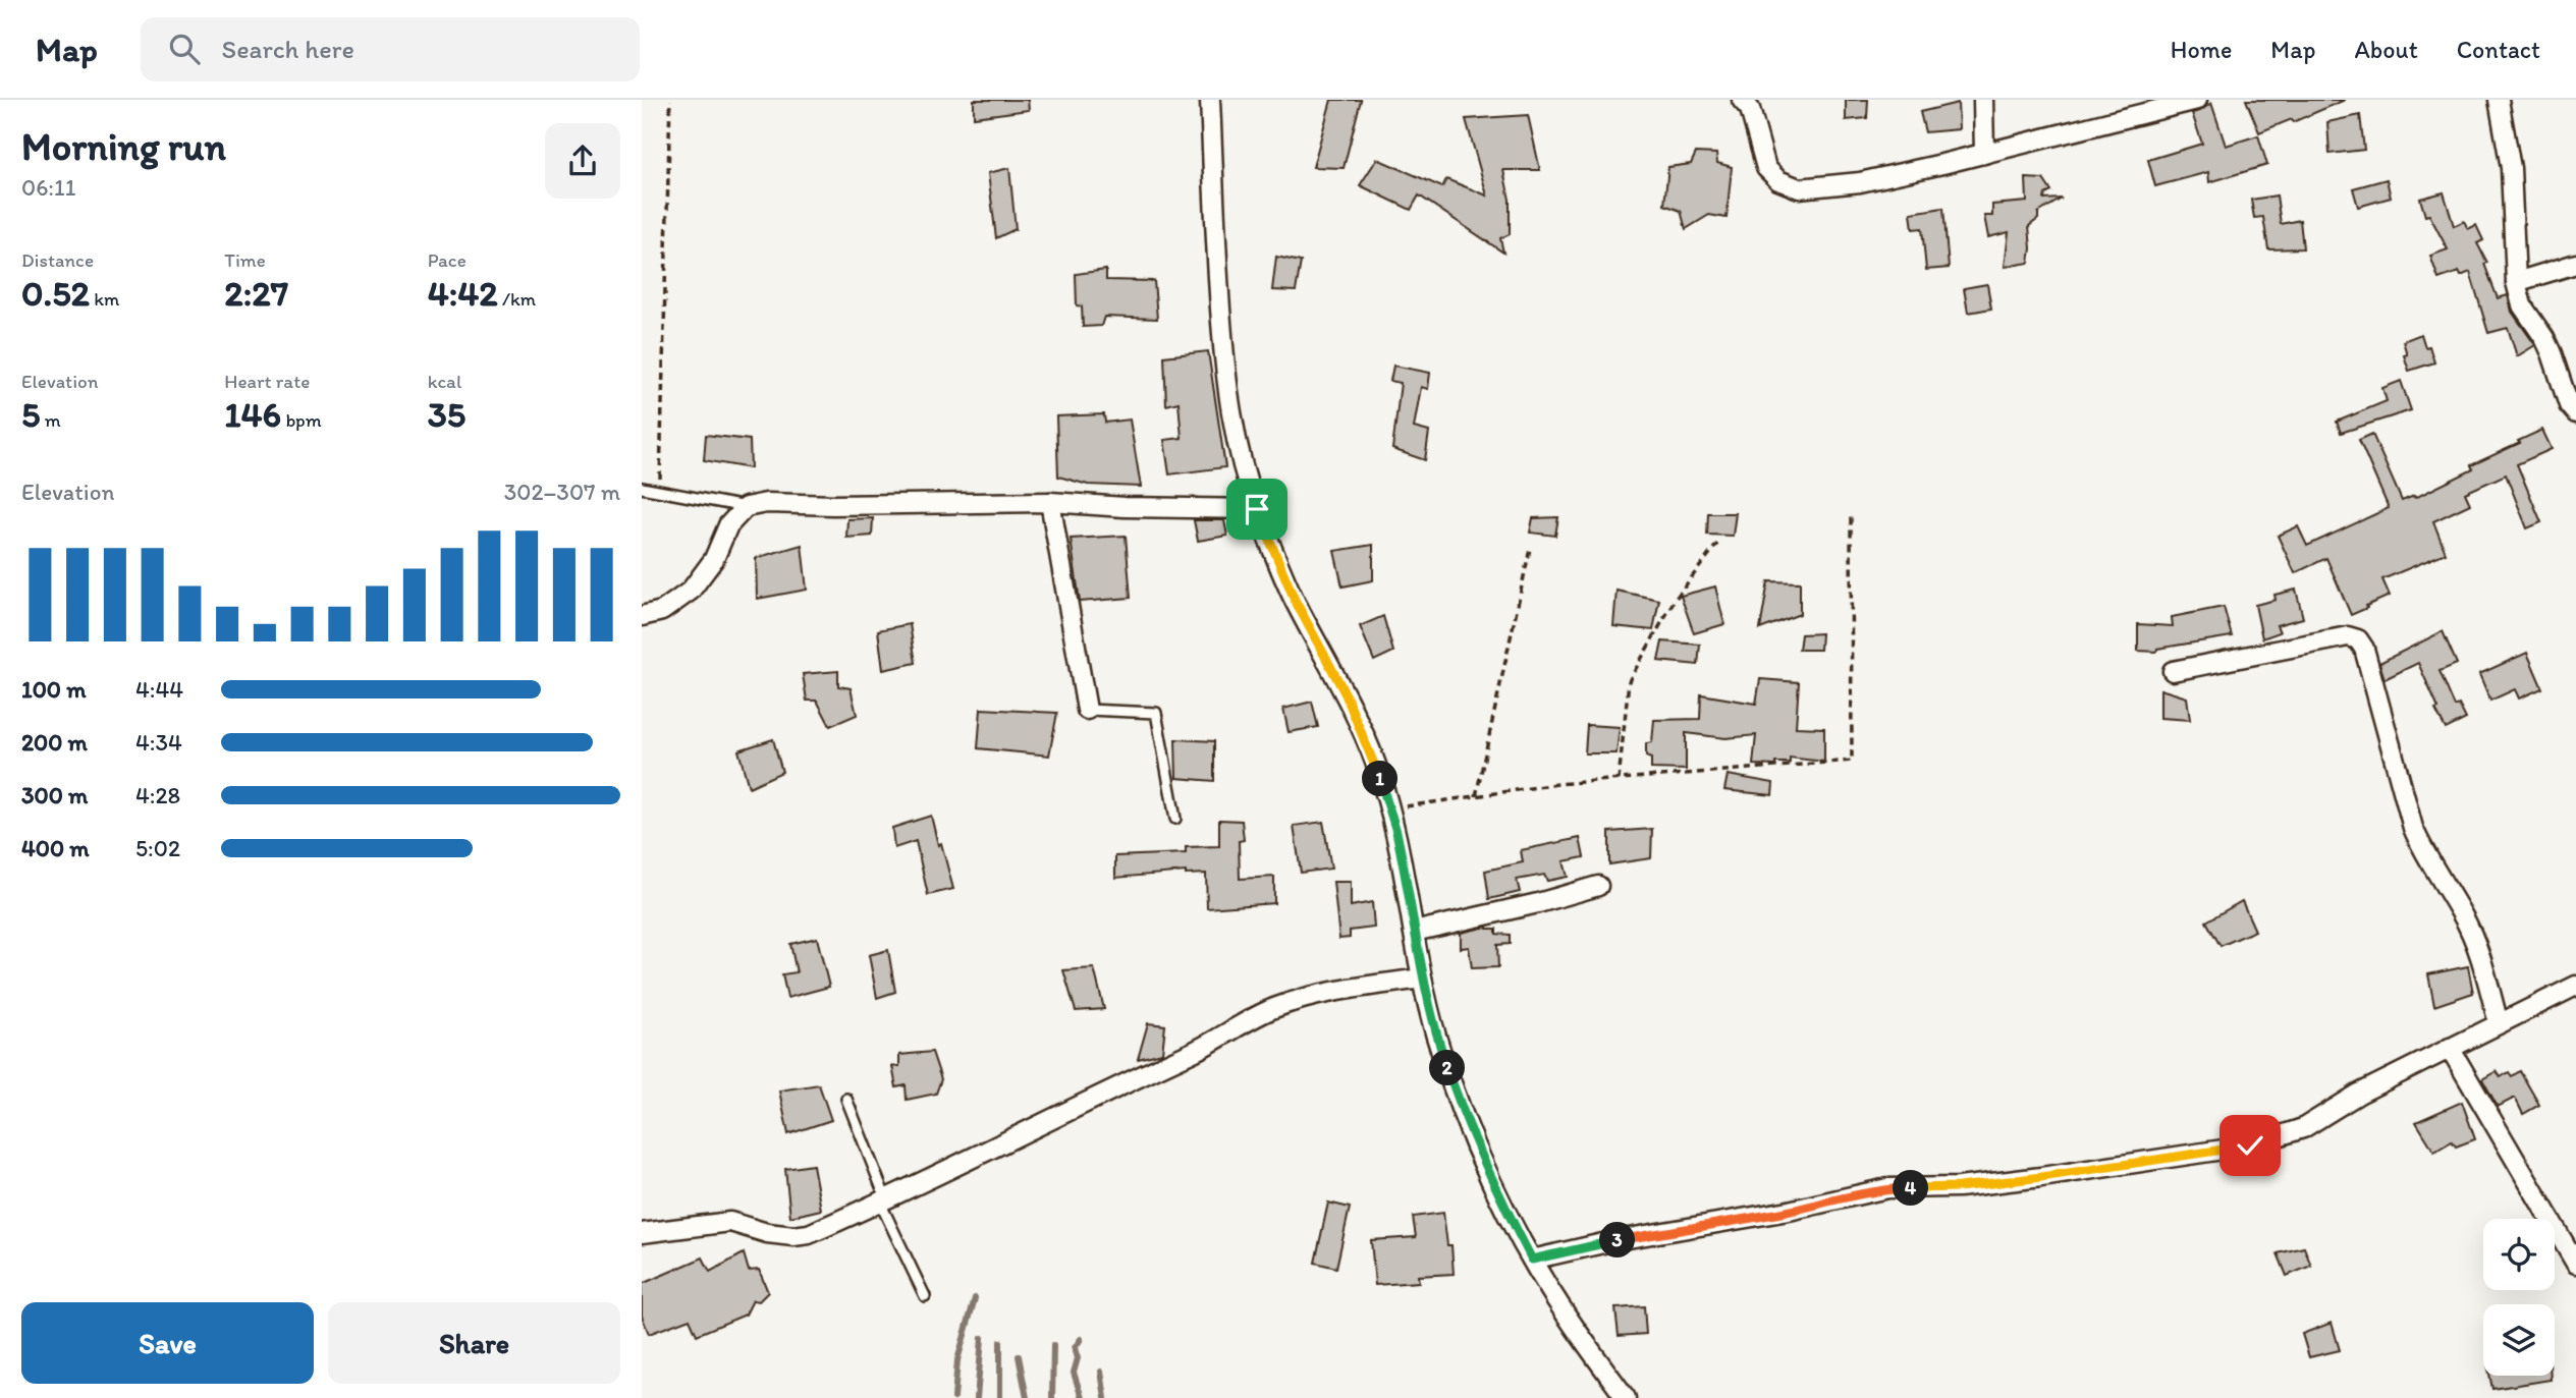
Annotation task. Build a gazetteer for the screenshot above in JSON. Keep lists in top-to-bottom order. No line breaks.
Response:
{"page":{"header":"Map","search":"Search here","nav":["Home","Map","About","Contact"],"heading":["Morning run","06:11"],"stats":[["Distance","0.52 km"],["Time","2:27"],["Pace","4:42 /km"],["Elevation","5 m"],["Heart rate","146 bpm"],["kcal","35"]],"chart":["Elevation","302–307 m"],"list":[{"name":"100 m","note":"4:44"},{"name":"200 m","note":"4:34"},{"name":"300 m","note":"4:28"},{"name":"400 m","note":"5:02"}],"pins":["1","2","4","3"],"buttons":["Save","Share"]}}
